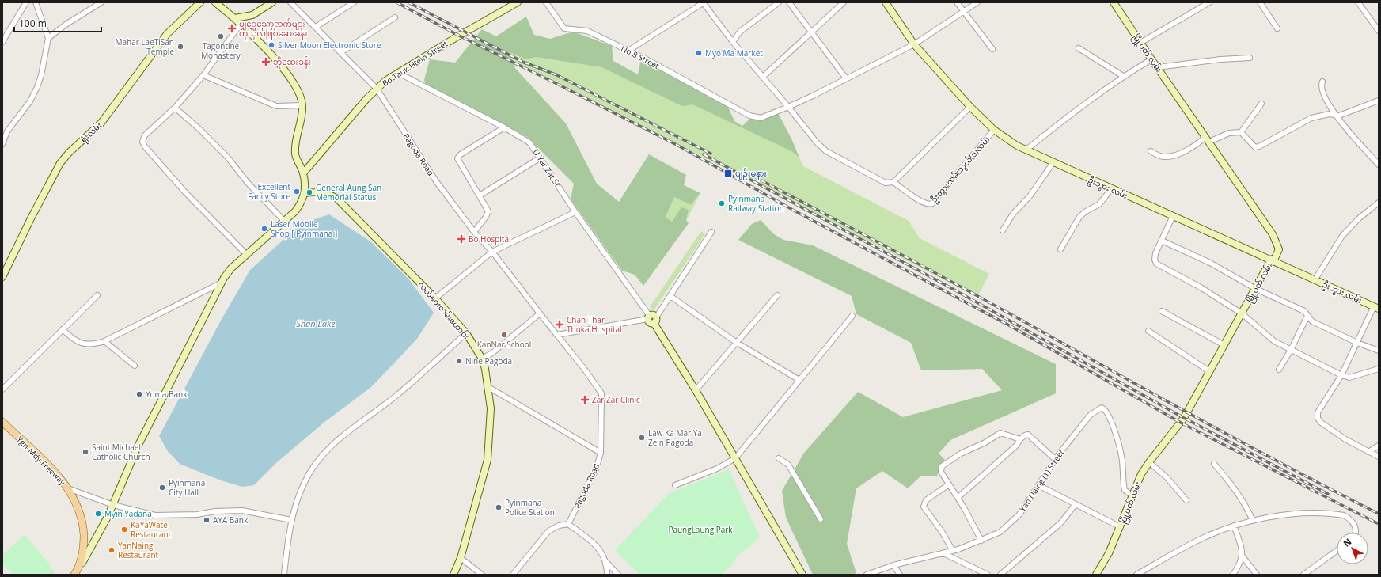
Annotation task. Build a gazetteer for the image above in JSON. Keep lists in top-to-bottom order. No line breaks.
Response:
{"streets":{"main road":["Ygn-Mdy Freeway"],"street":["မြို့ပတ် လမ်း","No 8 Street","Bo Tauk Htein Street","ရုံးလမ်း","Pagoda Road","U Yar Zat St","ဦးဘွားလမ်းသွယ်(၁)လမ်း","ဦးဘွား လမ်း","လယ်ဝေးလမ်းဟောင်း","Yan Naing (1) Street"]},"crossings":[["မြို့ပတ် လမ်း","ဦးဘွား လမ်း"],["မြို့ပတ် လမ်း","Yan Naing (1) Street"],["No 8 Street","ဦးဘွား လမ်း"],["Bo Tauk Htein Street","Pagoda Road"],["Bo Tauk Htein Street","U Yar Zat St"],["ဦးဘွားလမ်းသွယ်(၁)လမ်း","ဦးဘွား လမ်း"]],"water":["Shan Lake"],"parks":["PaungLaung Park"],"places":{"health":["မျှဝေသောလက်များ ကုသိုလ်ဖြစ်ဆေးခန်း","ဘိုဆေးခန်း","Bo Hospital","Chan Thar Thuka Hospital","Zar Zar Clinic"],"other":["Tagontine Monastery","Silver Moon Electronic Store","Mahar LaeTiSan Temple","Myo Ma Market","Excellent Fancy Store","General Aung San Memorial Status","Pyinmana Railway Station","Laser Mobile Shop [ Pyinmana ]","KanNar School","Nine Pagoda","Yoma Bank","Law Ka Mar Ya Zein Pagoda","Saint Michael Catholic Church","Pyinmana City Hall","Pyinmana Police Station","Myin Yadana","AYA Bank","KaYaWate Restaurant","YanNaing Restaurant"],"transit":["ပျဉ်းမနား"]},"scale_bar":"100 m","north":"top left"}
